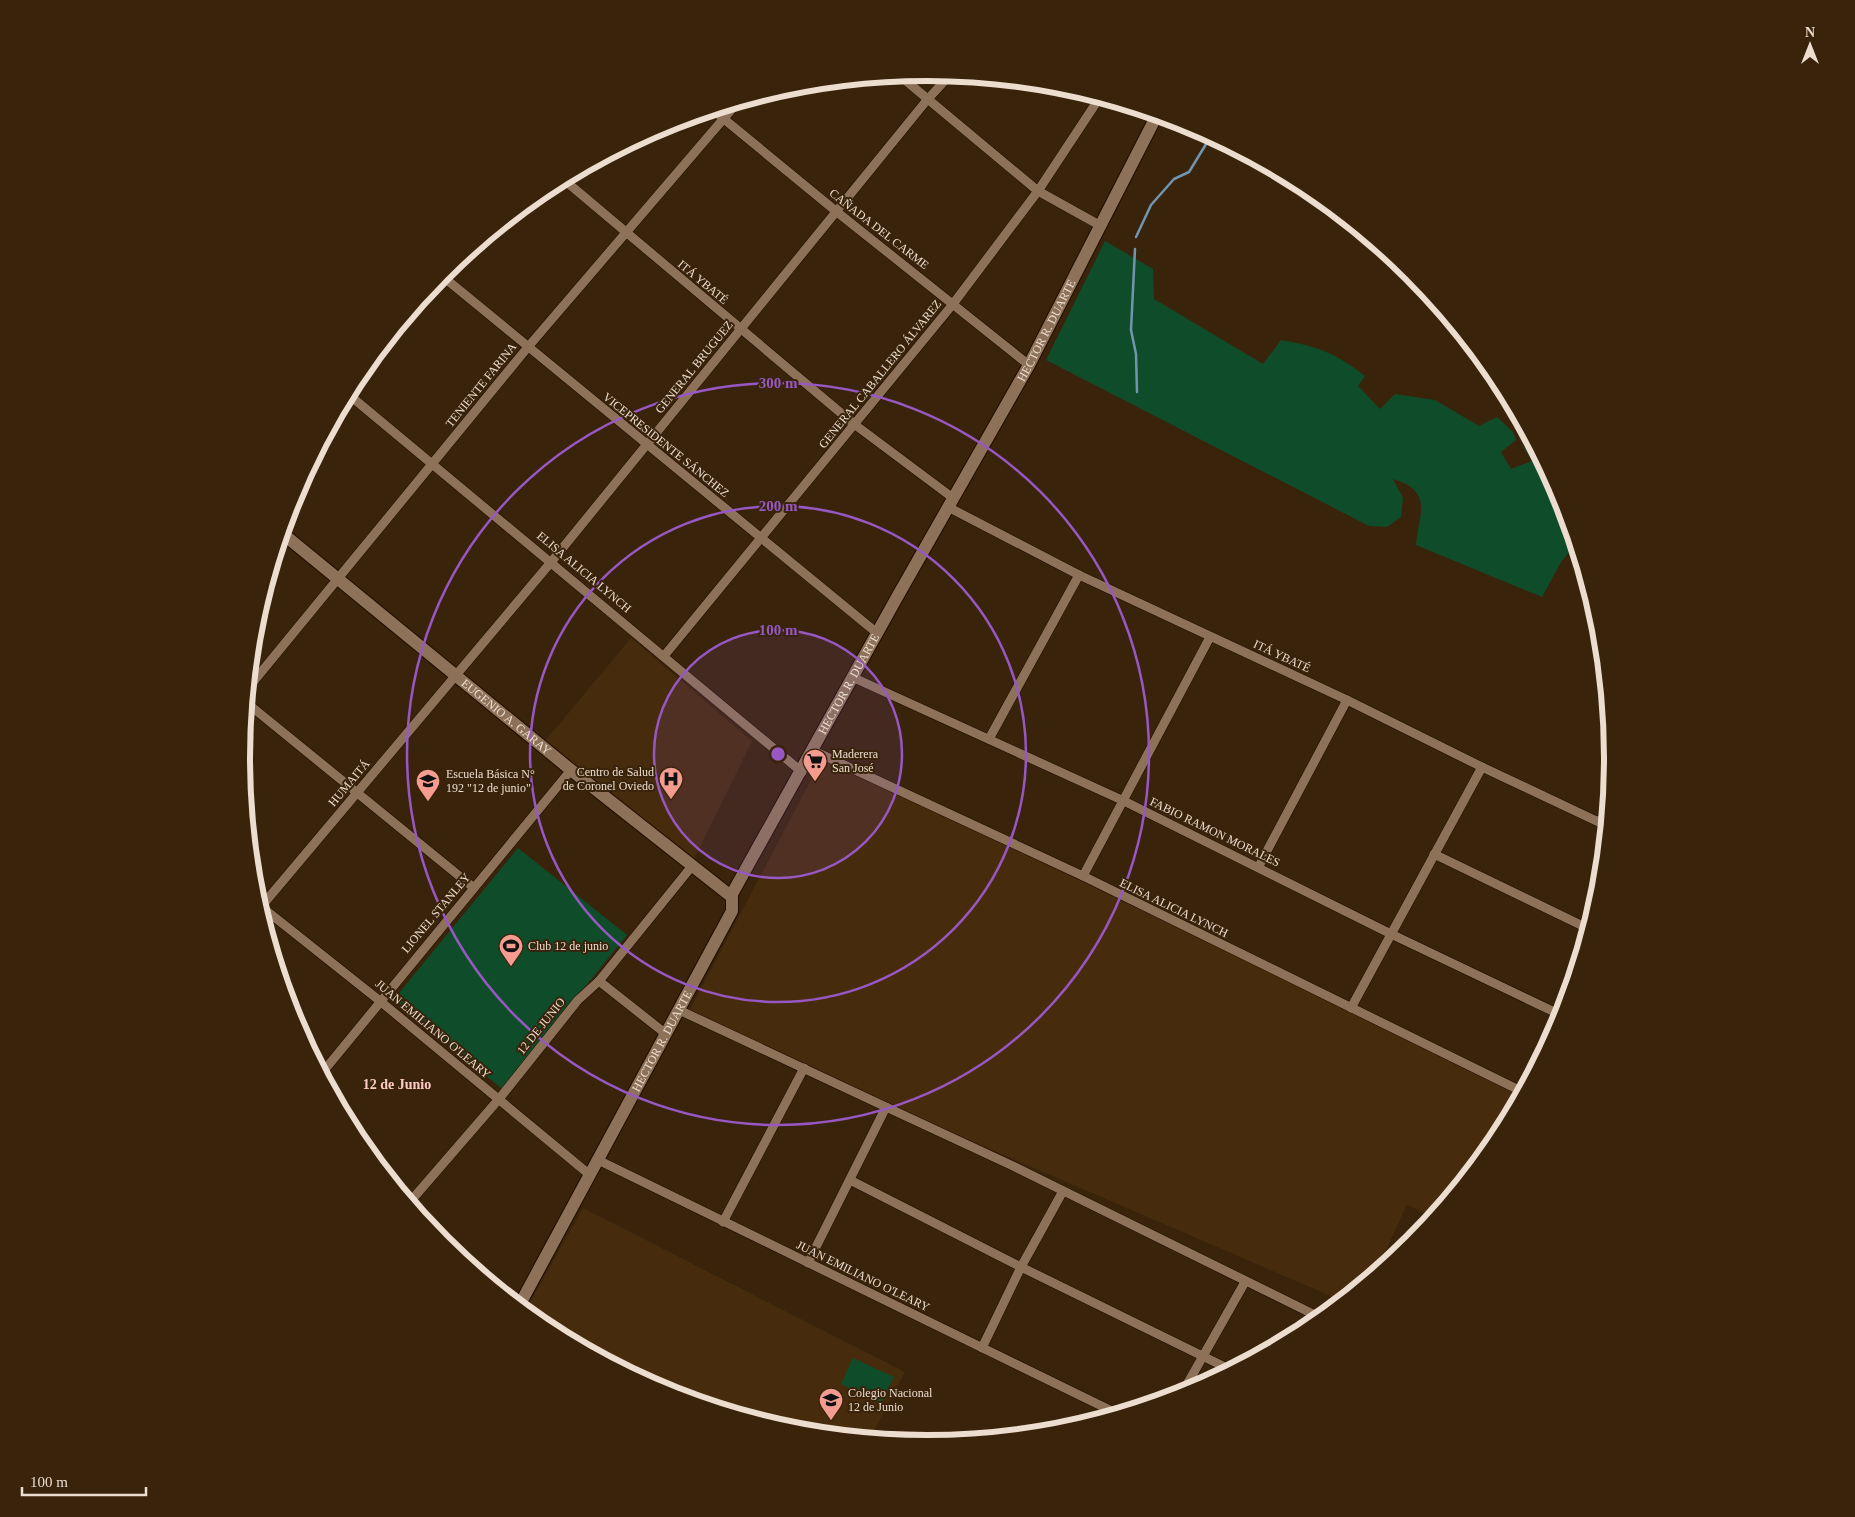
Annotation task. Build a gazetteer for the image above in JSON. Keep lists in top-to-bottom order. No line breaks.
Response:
{"streets":{"street":["CAÑADA DEL CARME","ITÁ YBATÉ","HECTOR R. DUARTE","GENERAL BRUGUEZ","GENERAL CABALLERO ÁLVAREZ","TENIENTE FARINA","VICEPRESIDENTE SÁNCHEZ","ELISA ALICIA LYNCH","EUGENIO A. GARAY","HUMAITÁ","FABIO RAMON MORALES","LIONEL STANLEY","12 DE JUNIO","JUAN EMILIANO O'LEARY"]},"crossings":[["CAÑADA DEL CARME","HECTOR R. DUARTE"],["CAÑADA DEL CARME","GENERAL BRUGUEZ"],["CAÑADA DEL CARME","GENERAL CABALLERO ÁLVAREZ"],["CAÑADA DEL CARME","TENIENTE FARINA"],["ITÁ YBATÉ","HECTOR R. DUARTE"],["ITÁ YBATÉ","GENERAL BRUGUEZ"],["ITÁ YBATÉ","GENERAL CABALLERO ÁLVAREZ"],["ITÁ YBATÉ","TENIENTE FARINA"],["HECTOR R. DUARTE","VICEPRESIDENTE SÁNCHEZ"],["HECTOR R. DUARTE","ELISA ALICIA LYNCH"],["HECTOR R. DUARTE","EUGENIO A. GARAY"],["HECTOR R. DUARTE","FABIO RAMON MORALES"],["HECTOR R. DUARTE","JUAN EMILIANO O'LEARY"],["GENERAL BRUGUEZ","VICEPRESIDENTE SÁNCHEZ"],["GENERAL BRUGUEZ","ELISA ALICIA LYNCH"],["GENERAL BRUGUEZ","EUGENIO A. GARAY"],["GENERAL BRUGUEZ","HUMAITÁ"],["GENERAL CABALLERO ÁLVAREZ","VICEPRESIDENTE SÁNCHEZ"],["GENERAL CABALLERO ÁLVAREZ","ELISA ALICIA LYNCH"],["TENIENTE FARINA","VICEPRESIDENTE SÁNCHEZ"],["TENIENTE FARINA","ELISA ALICIA LYNCH"],["TENIENTE FARINA","EUGENIO A. GARAY"],["EUGENIO A. GARAY","HUMAITÁ"],["EUGENIO A. GARAY","LIONEL STANLEY"],["EUGENIO A. GARAY","12 DE JUNIO"],["LIONEL STANLEY","JUAN EMILIANO O'LEARY"],["12 DE JUNIO","JUAN EMILIANO O'LEARY"]],"districts":["12 de Junio"],"places":{"supermarket":["Maderera San José"],"hospital":["Centro de Salud de Coronel Oviedo"],"school or university":["Escuela Básica N° 192 \"12 de junio\"","Colegio Nacional 12 de Junio"],"sports":["Club 12 de junio"]},"scale_bar":"100 m","north":"top","rings":["300 m","200 m","100 m"]}
